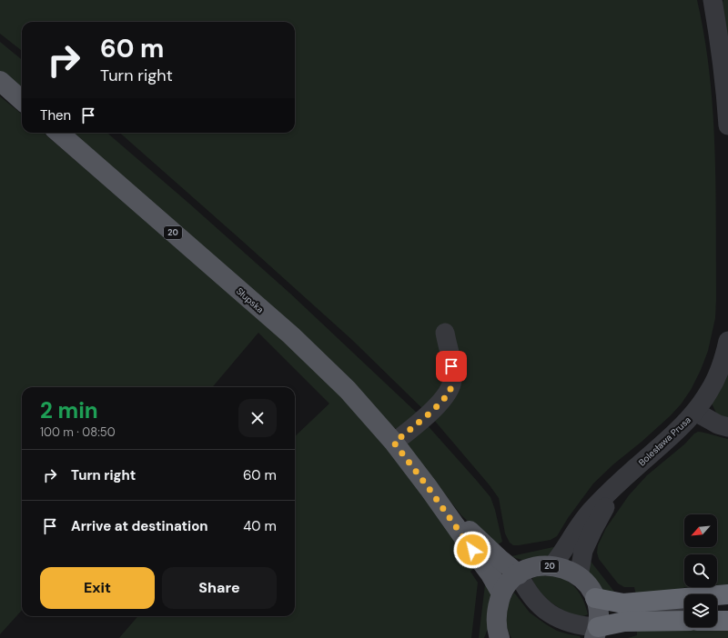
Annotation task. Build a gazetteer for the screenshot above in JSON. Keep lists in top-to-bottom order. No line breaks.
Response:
{"streets":{"main road":["20","Słupska"],"street":["Bolesława Prusa"]},"crossings":[["20","Słupska"],["20","Bolesława Prusa"]],"north":"bottom left","page":{"turn":["60 m","Turn right"],"then":"Then","heading":["2 min","100 m · 08:50"],"list":[{"name":"Turn right","value":"60 m"},{"name":"Arrive at destination","value":"40 m"}],"buttons":["Exit","Share"]}}
